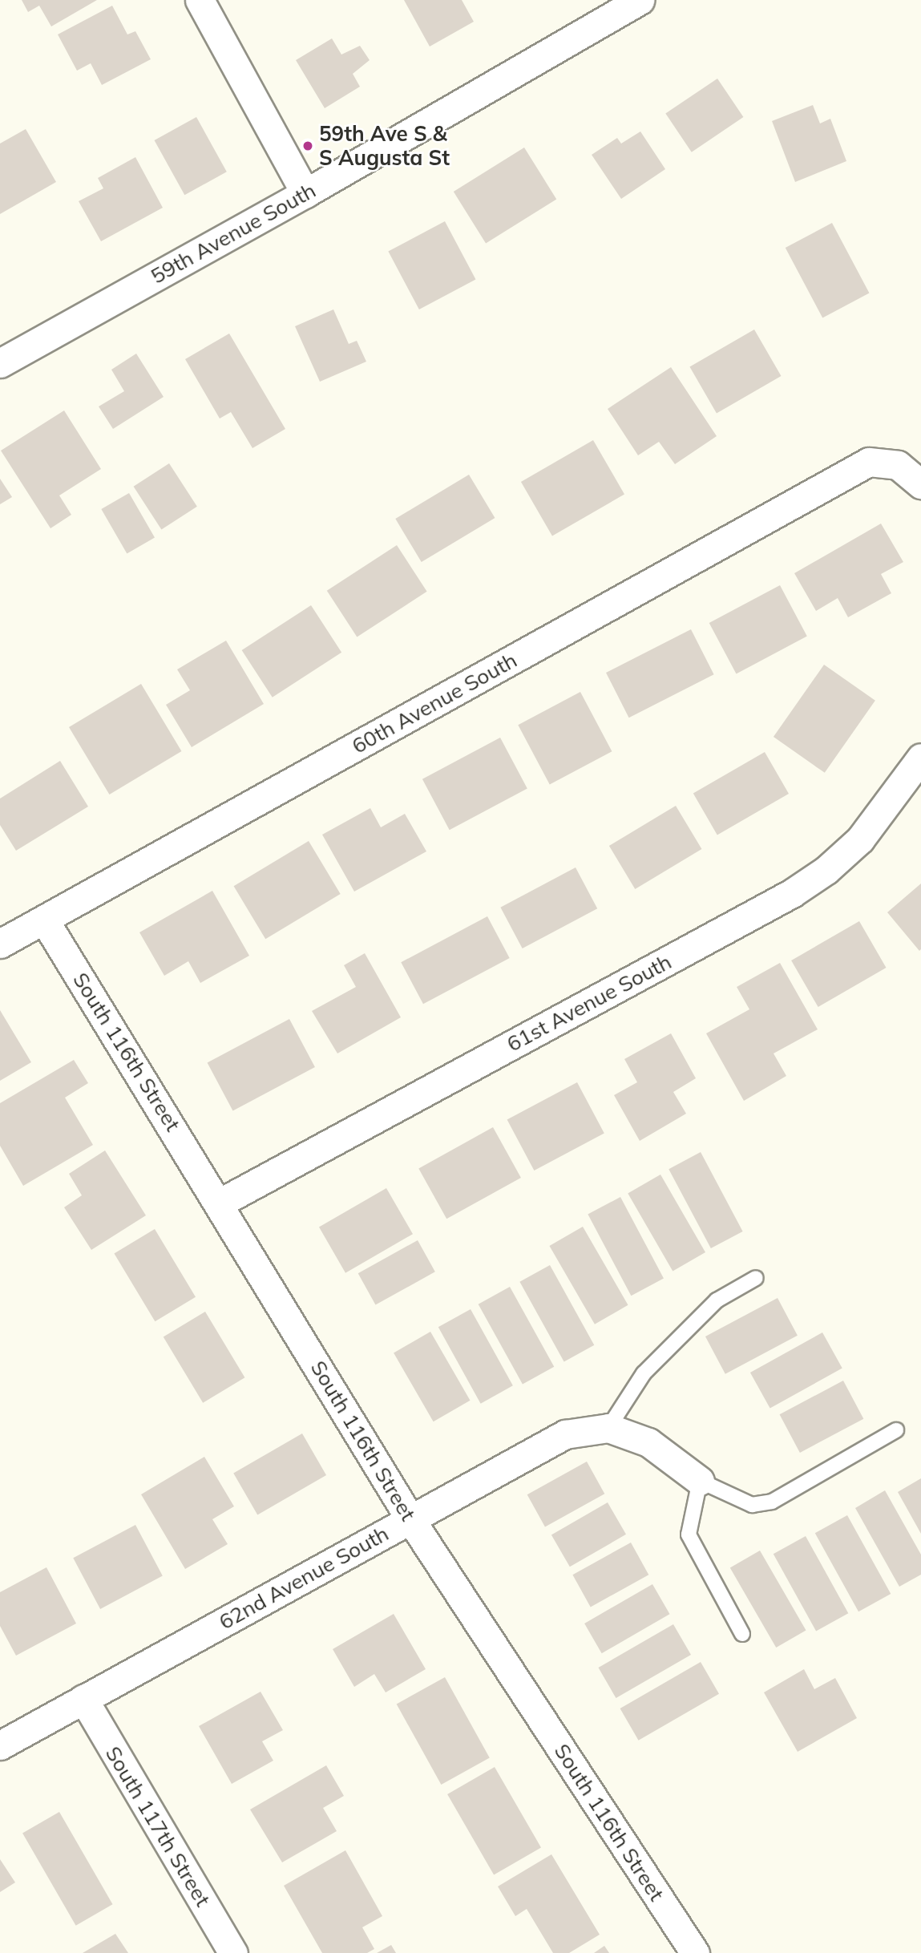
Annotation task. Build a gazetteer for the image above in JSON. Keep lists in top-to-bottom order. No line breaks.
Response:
{"streets":{"street":["59th Avenue South","60th Avenue South","61st Avenue South","South 116th Street","62nd Avenue South","South 117th Street"]},"crossings":[["60th Avenue South","South 116th Street"],["61st Avenue South","South 116th Street"],["South 116th Street","62nd Avenue South"],["62nd Avenue South","South 117th Street"]],"places":["59th Ave S & S Augusta St"]}
